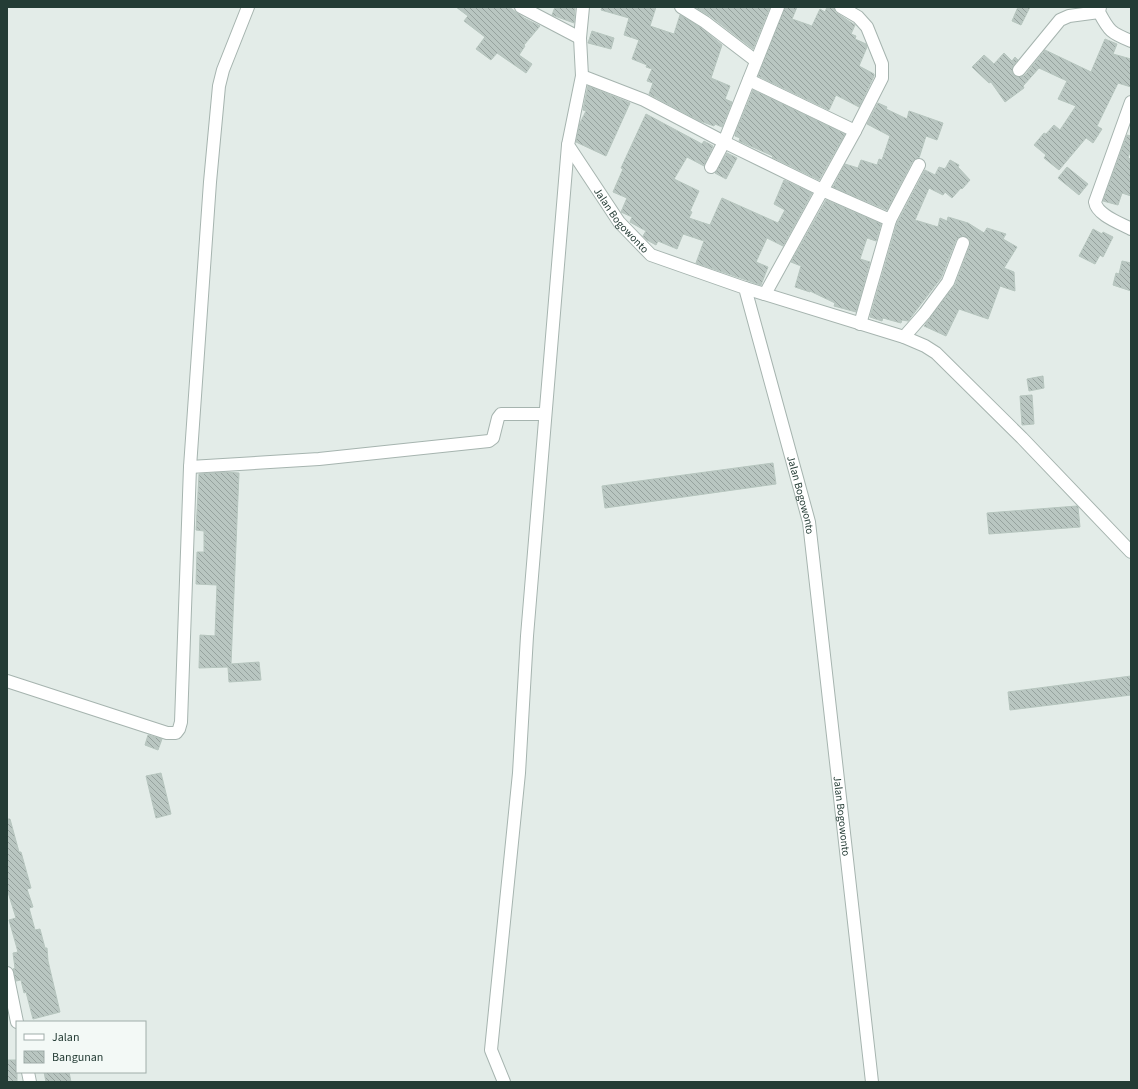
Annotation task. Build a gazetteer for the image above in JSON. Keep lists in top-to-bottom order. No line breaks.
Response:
{"streets":{"street":["Jalan Bogowonto"]},"legend":["Jalan","Bangunan"]}
